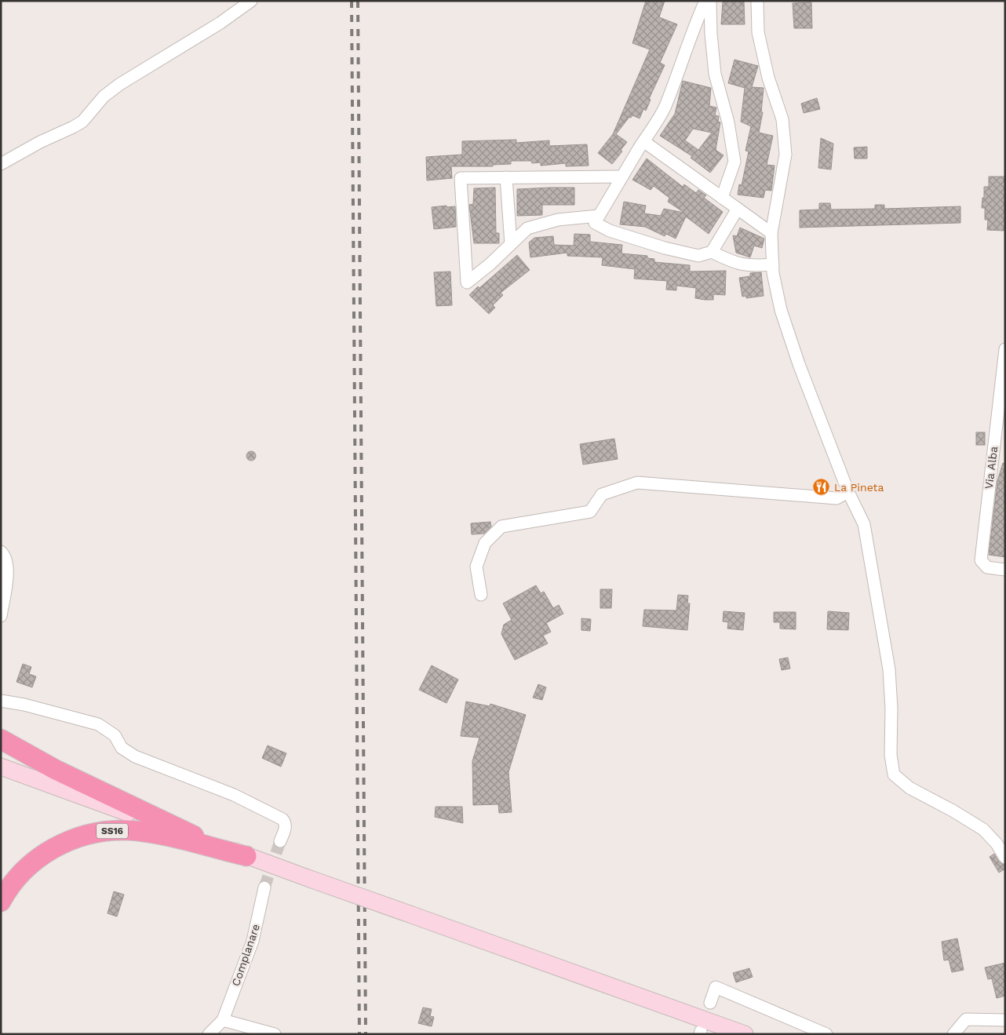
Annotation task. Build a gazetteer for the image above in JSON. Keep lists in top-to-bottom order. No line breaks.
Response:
{"streets":{"highway":["SS16"],"street":["Via Alba","Complanare"]},"places":{"restaurant":["La Pineta"]}}
